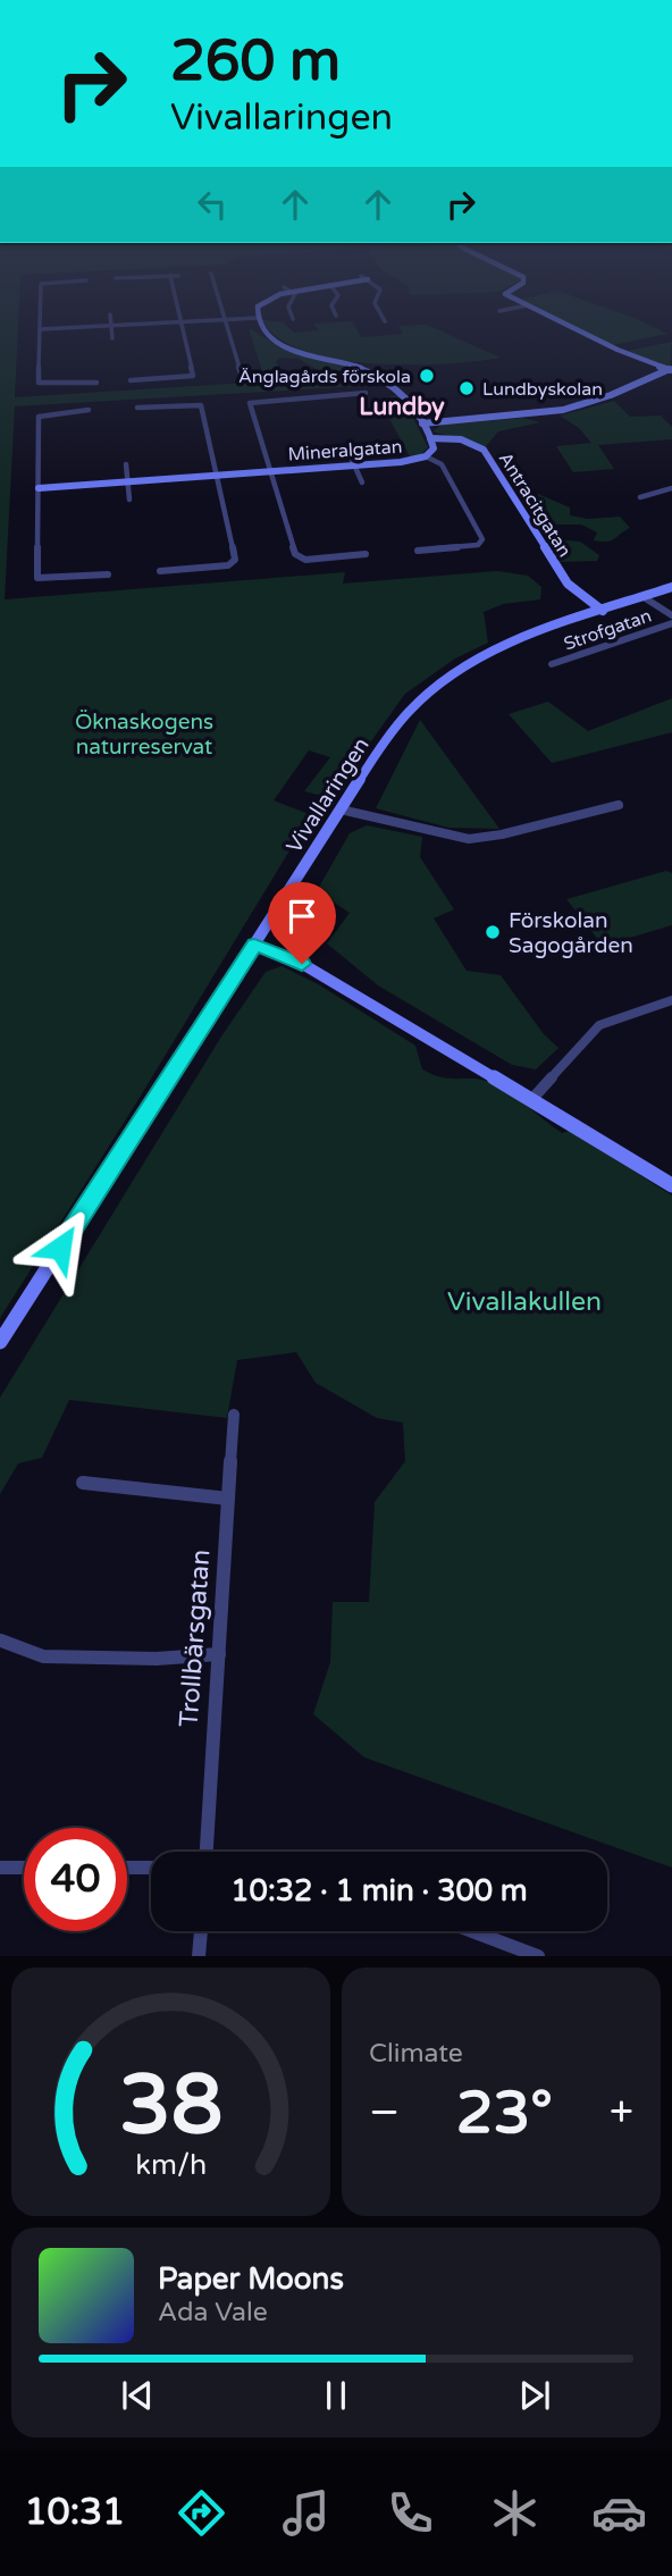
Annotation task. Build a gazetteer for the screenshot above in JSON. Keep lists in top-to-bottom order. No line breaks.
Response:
{"streets":{"street":["Mineralgatan","Antracitgatan","Strofgatan","Vivallaringen","Trollbärsgatan"]},"crossings":[["Mineralgatan","Antracitgatan"],["Antracitgatan","Vivallaringen"],["Strofgatan","Vivallaringen"]],"districts":["Lundby"],"parks":["Öknaskogens naturreservat","Vivallakullen"],"places":["Änglagårds förskola","Lundbyskolan","Förskolan Sagogården"],"page":{"turn":["260 m","Vivallaringen"],"limit":"40","trip":"10:32 · 1 min · 300 m","tile":"Climate","heat":["−","23°","+"],"song":["Paper Moons","Ada Vale"],"tabs":"10:31","gauge":["38","km/h"]}}
